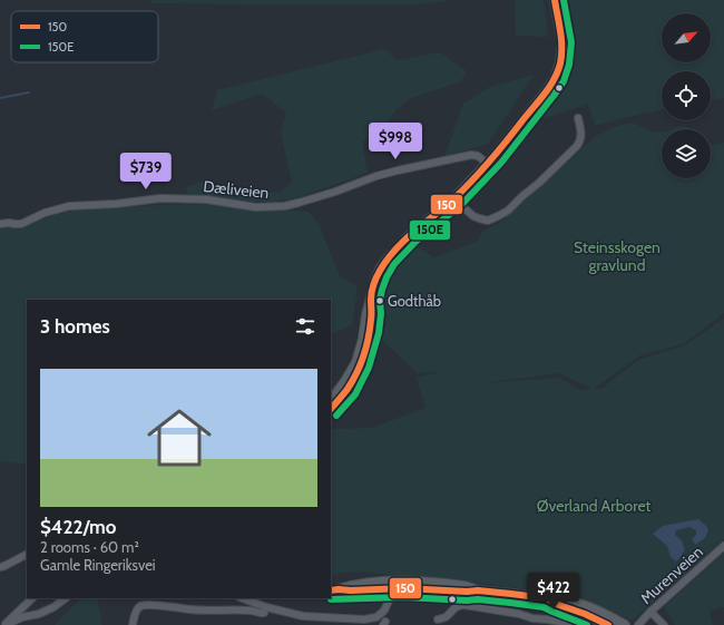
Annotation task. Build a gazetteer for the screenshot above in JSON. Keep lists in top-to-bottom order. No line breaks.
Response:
{"streets":{"street":["Dæliveien","Murenveien"]},"parks":["Steinsskogen gravlund","Øverland Arboret"],"places":["Godthåb"],"lines":["transit line 150","transit line 150E"],"legend":["150","150E"],"north":"top right","page":{"price":["$998","$739","$422"],"heading":"3 homes","list":[{"name":"$422/mo","note":"2 rooms · 60 m² · Gamle Ringeriksvei"}]}}
